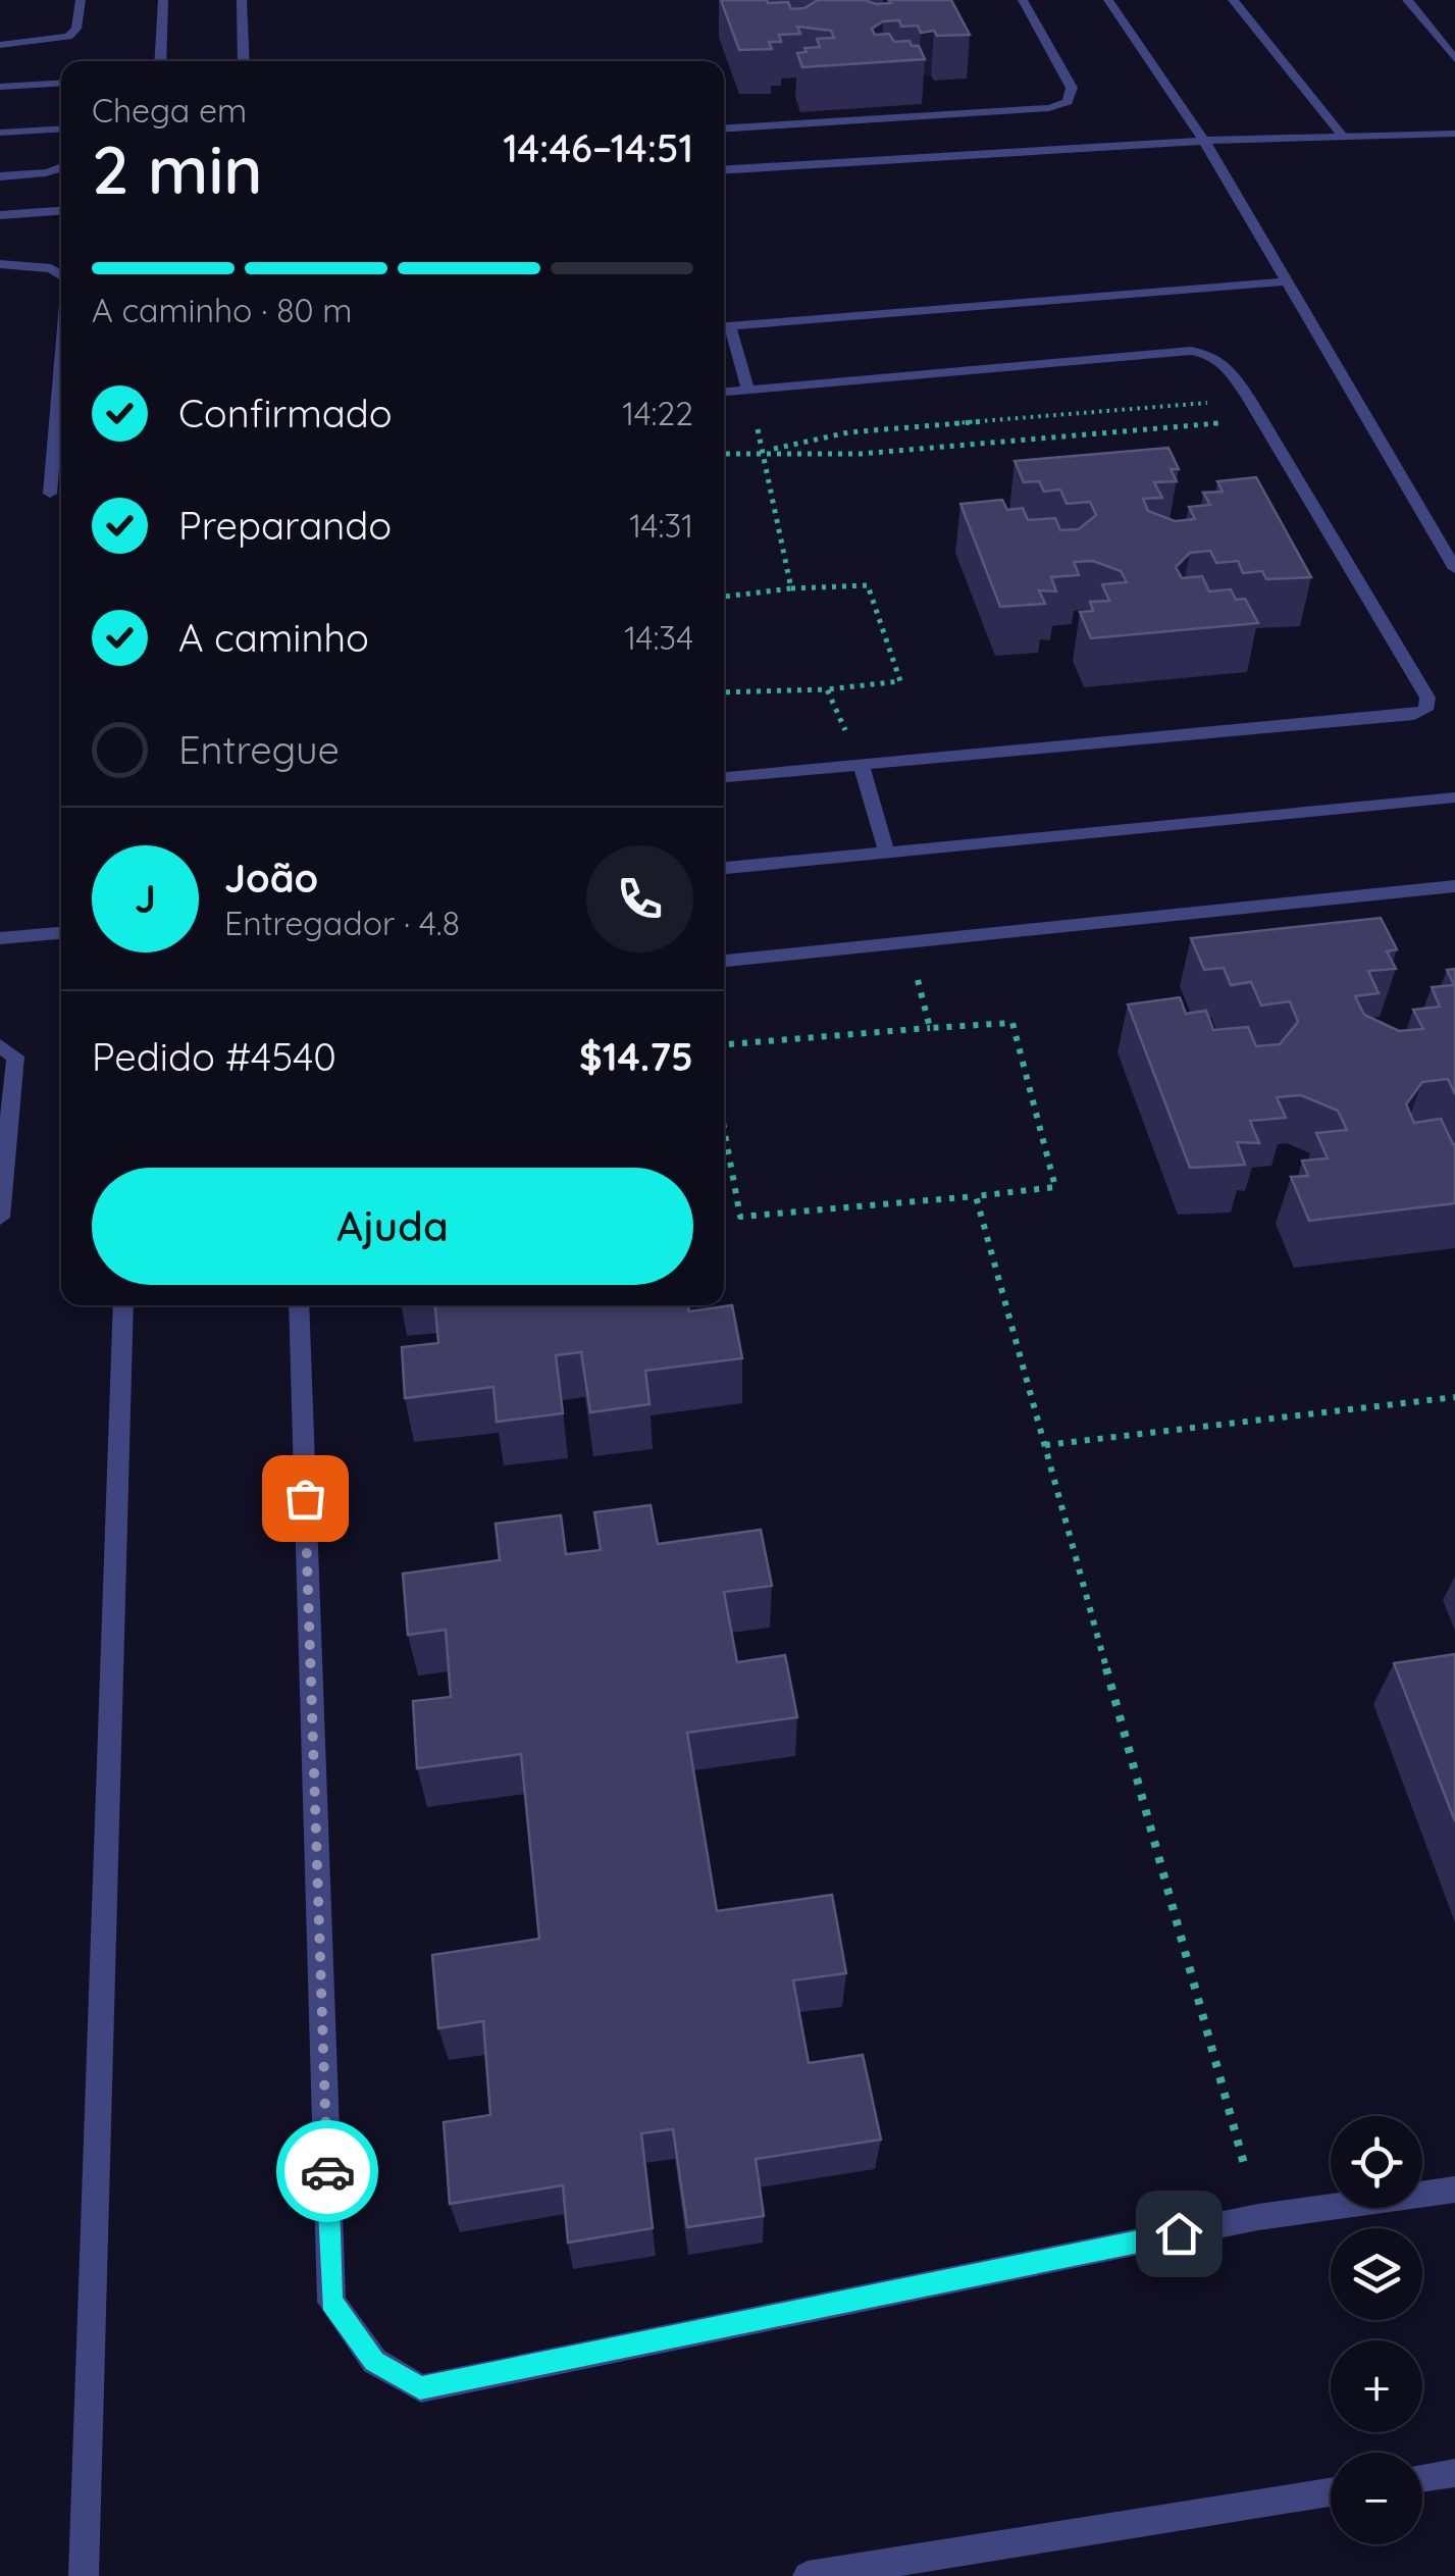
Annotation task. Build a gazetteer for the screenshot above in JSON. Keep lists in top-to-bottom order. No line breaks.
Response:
{"page":{"heading":["2 min","Chega em","14:46–14:51"],"panel":["João","Entregador · 4.8","Pedido #4540","$14.75"],"bar":"A caminho · 80 m","list":[["Confirmado","14:22"],["Preparando","14:31"],["A caminho","14:34"],"Entregue"],"round":"J","buttons":"Ajuda","map_buttons":["+","−"]}}
